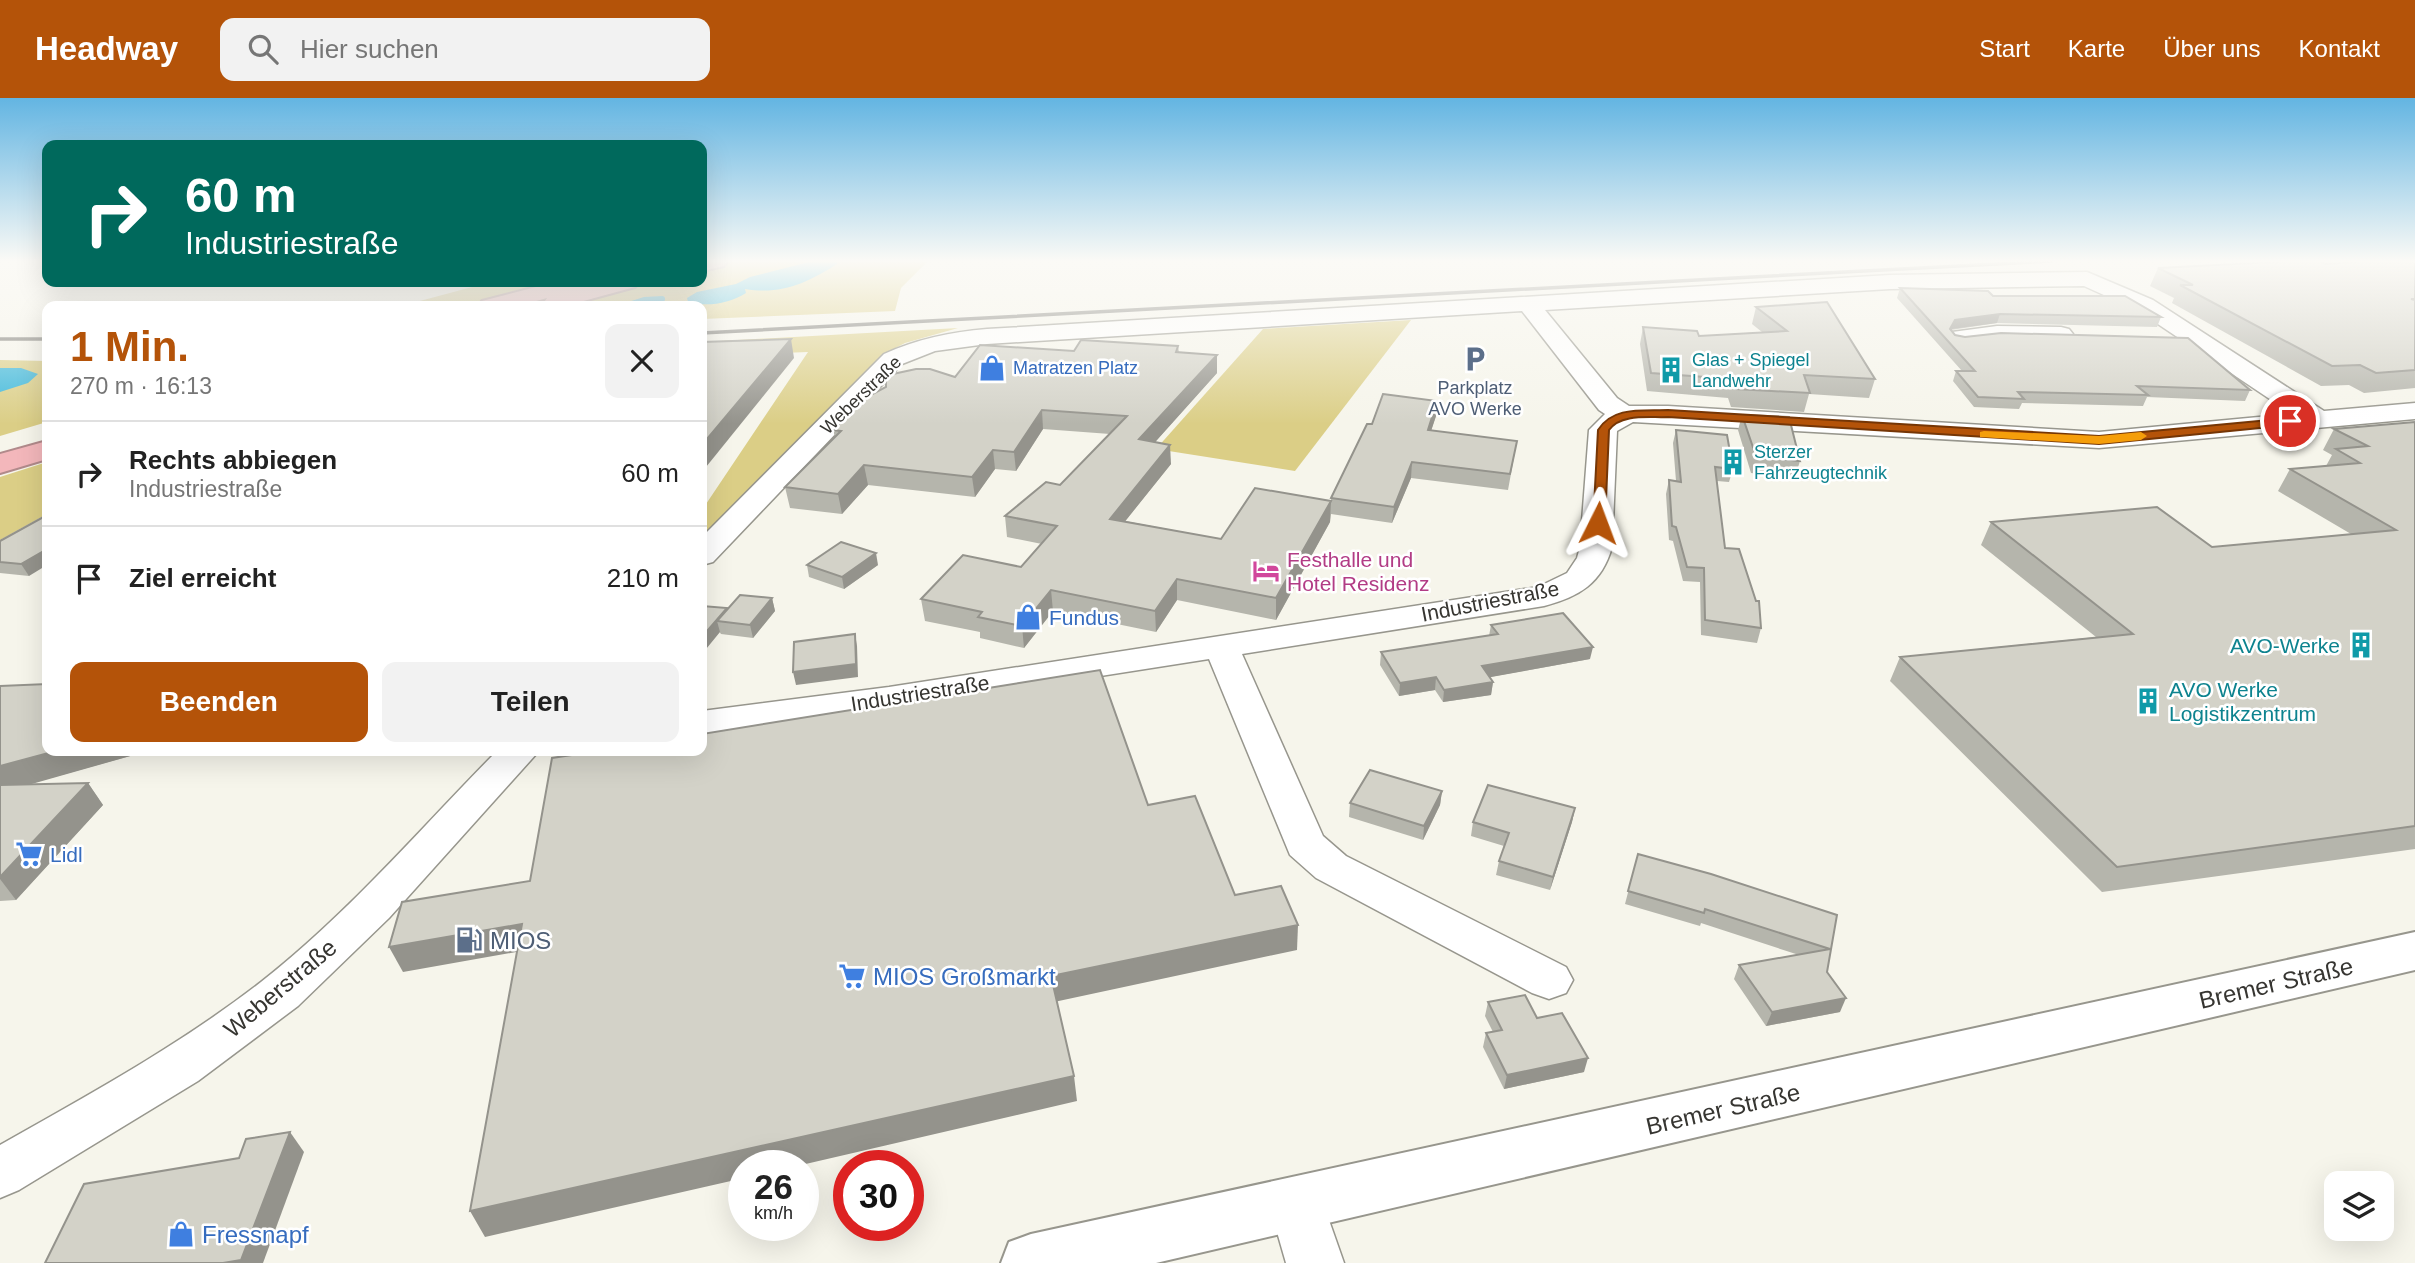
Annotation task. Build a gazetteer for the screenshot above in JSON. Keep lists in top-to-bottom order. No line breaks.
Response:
{"streets":{"street":["Weberstraße","Industriestraße","Bremer Straße"]},"places":{"parking":["Parkplatz AVO Werke"],"shop":["Matratzen Platz","Fundus","Fressnapf"],"building":["Glas + Spiegel Landwehr","Sterzer Fahrzeugtechnik","AVO-Werke","AVO Werke Logistikzentrum"],"hotel":["Festhalle und Hotel Residenz"],"supermarket":["Lidl","MIOS Großmarkt"],"fuel station":["MIOS"]},"page":{"header":"Headway","search":"Hier suchen","nav":["Start","Karte","Über uns","Kontakt"],"turn":["60 m","Industriestraße"],"heading":["1 Min.","270 m · 16:13"],"list":[{"name":"Rechts abbiegen","note":"Industriestraße","value":"60 m"},{"name":"Ziel erreicht","value":"210 m"}],"buttons":["Beenden","Teilen"],"speed":"26 km/h","limit":"30"}}
